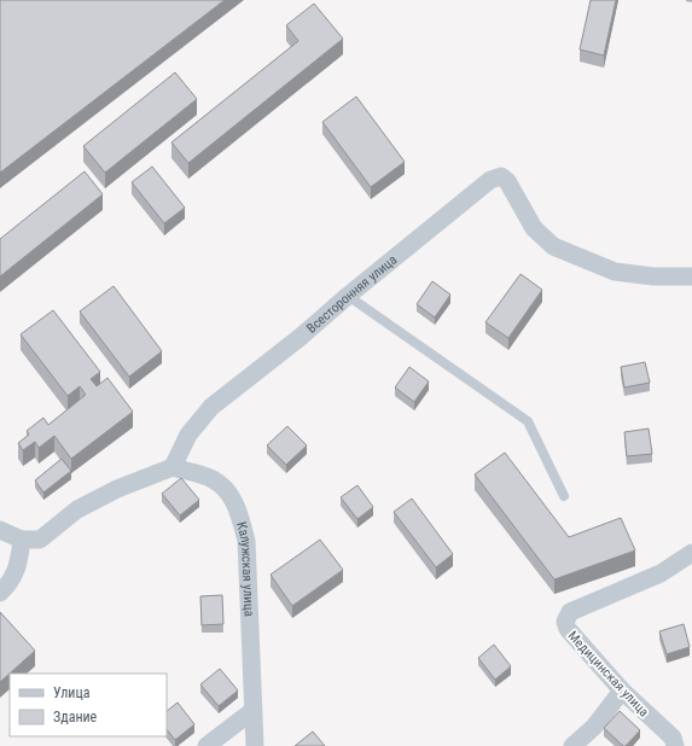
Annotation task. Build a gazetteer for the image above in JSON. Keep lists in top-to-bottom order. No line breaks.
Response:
{"streets":{"street":["Всесторонняя улица","Калужская улица","Медицинская улица"]},"crossings":[["Всесторонняя улица","Калужская улица"]],"legend":["Улица","Здание"]}
